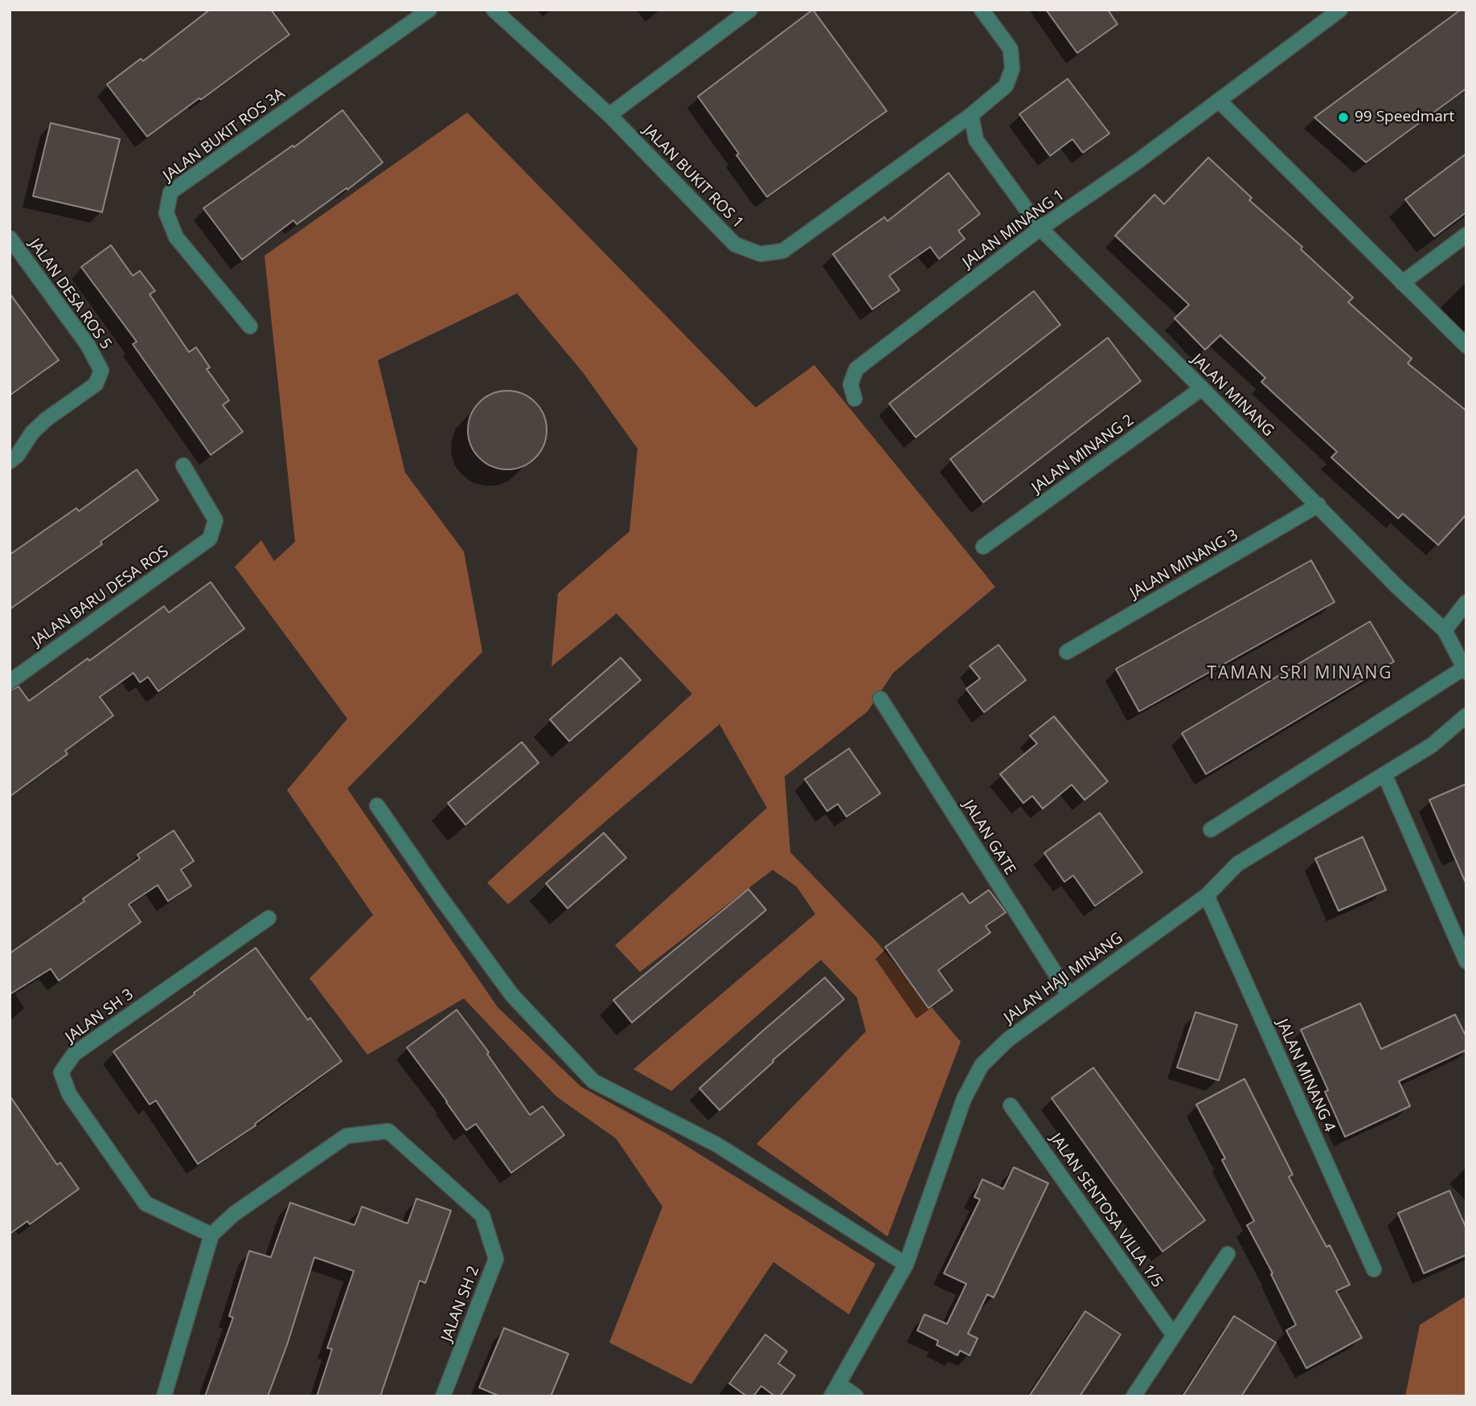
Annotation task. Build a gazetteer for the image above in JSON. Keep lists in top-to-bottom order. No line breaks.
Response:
{"streets":{"street":["JALAN BUKIT ROS 3A","JALAN BUKIT ROS 1","JALAN MINANG 1","JALAN DESA ROS 5","JALAN MINANG","JALAN MINANG 2","JALAN MINANG 3","JALAN BARU DESA ROS","JALAN GATE","JALAN HAJI MINANG","JALAN SH 3","JALAN MINANG 4","JALAN SENTOSA VILLA 1/5","JALAN SH 2"]},"crossings":[["JALAN BUKIT ROS 1","JALAN MINANG"],["JALAN MINANG 1","JALAN MINANG"],["JALAN MINANG","JALAN MINANG 2"],["JALAN MINANG","JALAN MINANG 3"],["JALAN GATE","JALAN HAJI MINANG"],["JALAN HAJI MINANG","JALAN MINANG 4"],["JALAN SH 3","JALAN SH 2"]],"districts":["TAMAN SRI MINANG"],"places":["99 Speedmart"]}
